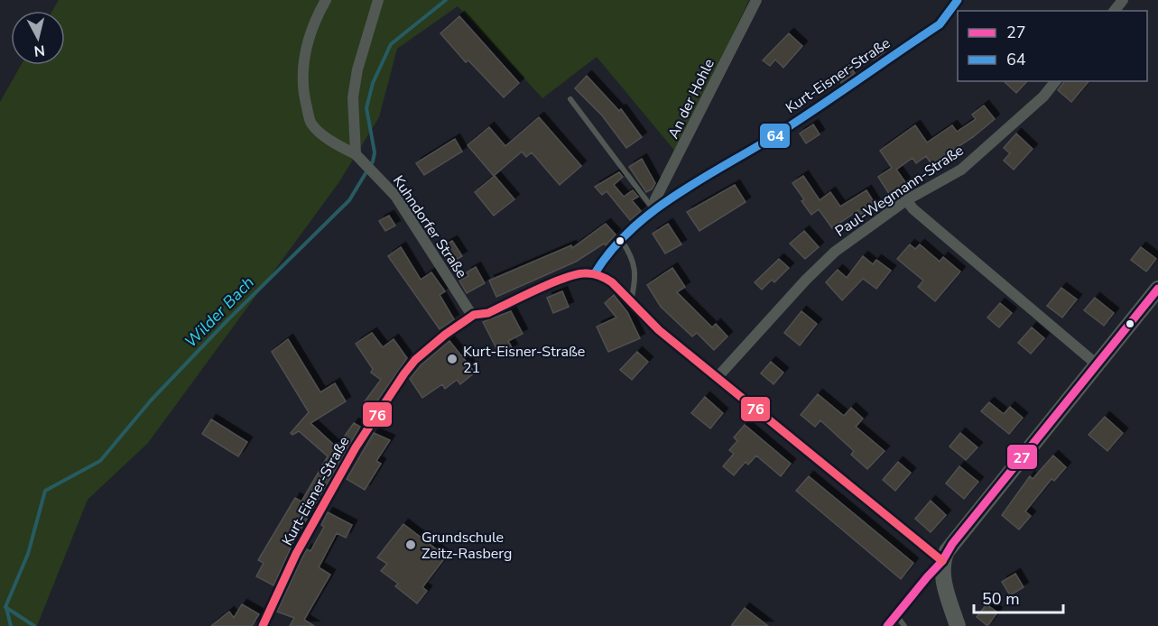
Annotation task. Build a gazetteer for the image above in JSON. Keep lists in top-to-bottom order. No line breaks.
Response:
{"streets":{"street":["Kurt-Eisner-Straße","An der Hohle","Paul-Wegmann-Straße","Kuhndorfer Straße"]},"crossings":[["Kurt-Eisner-Straße","An der Hohle"],["Kurt-Eisner-Straße","Kuhndorfer Straße"]],"water":["Wilder Bach"],"places":["Kurt-Eisner-Straße 21","Grundschule Zeitz-Rasberg"],"lines":["transit line 64","transit line 76","transit line 27"],"legend":["27","64"],"scale_bar":"50 m","north":"bottom"}
